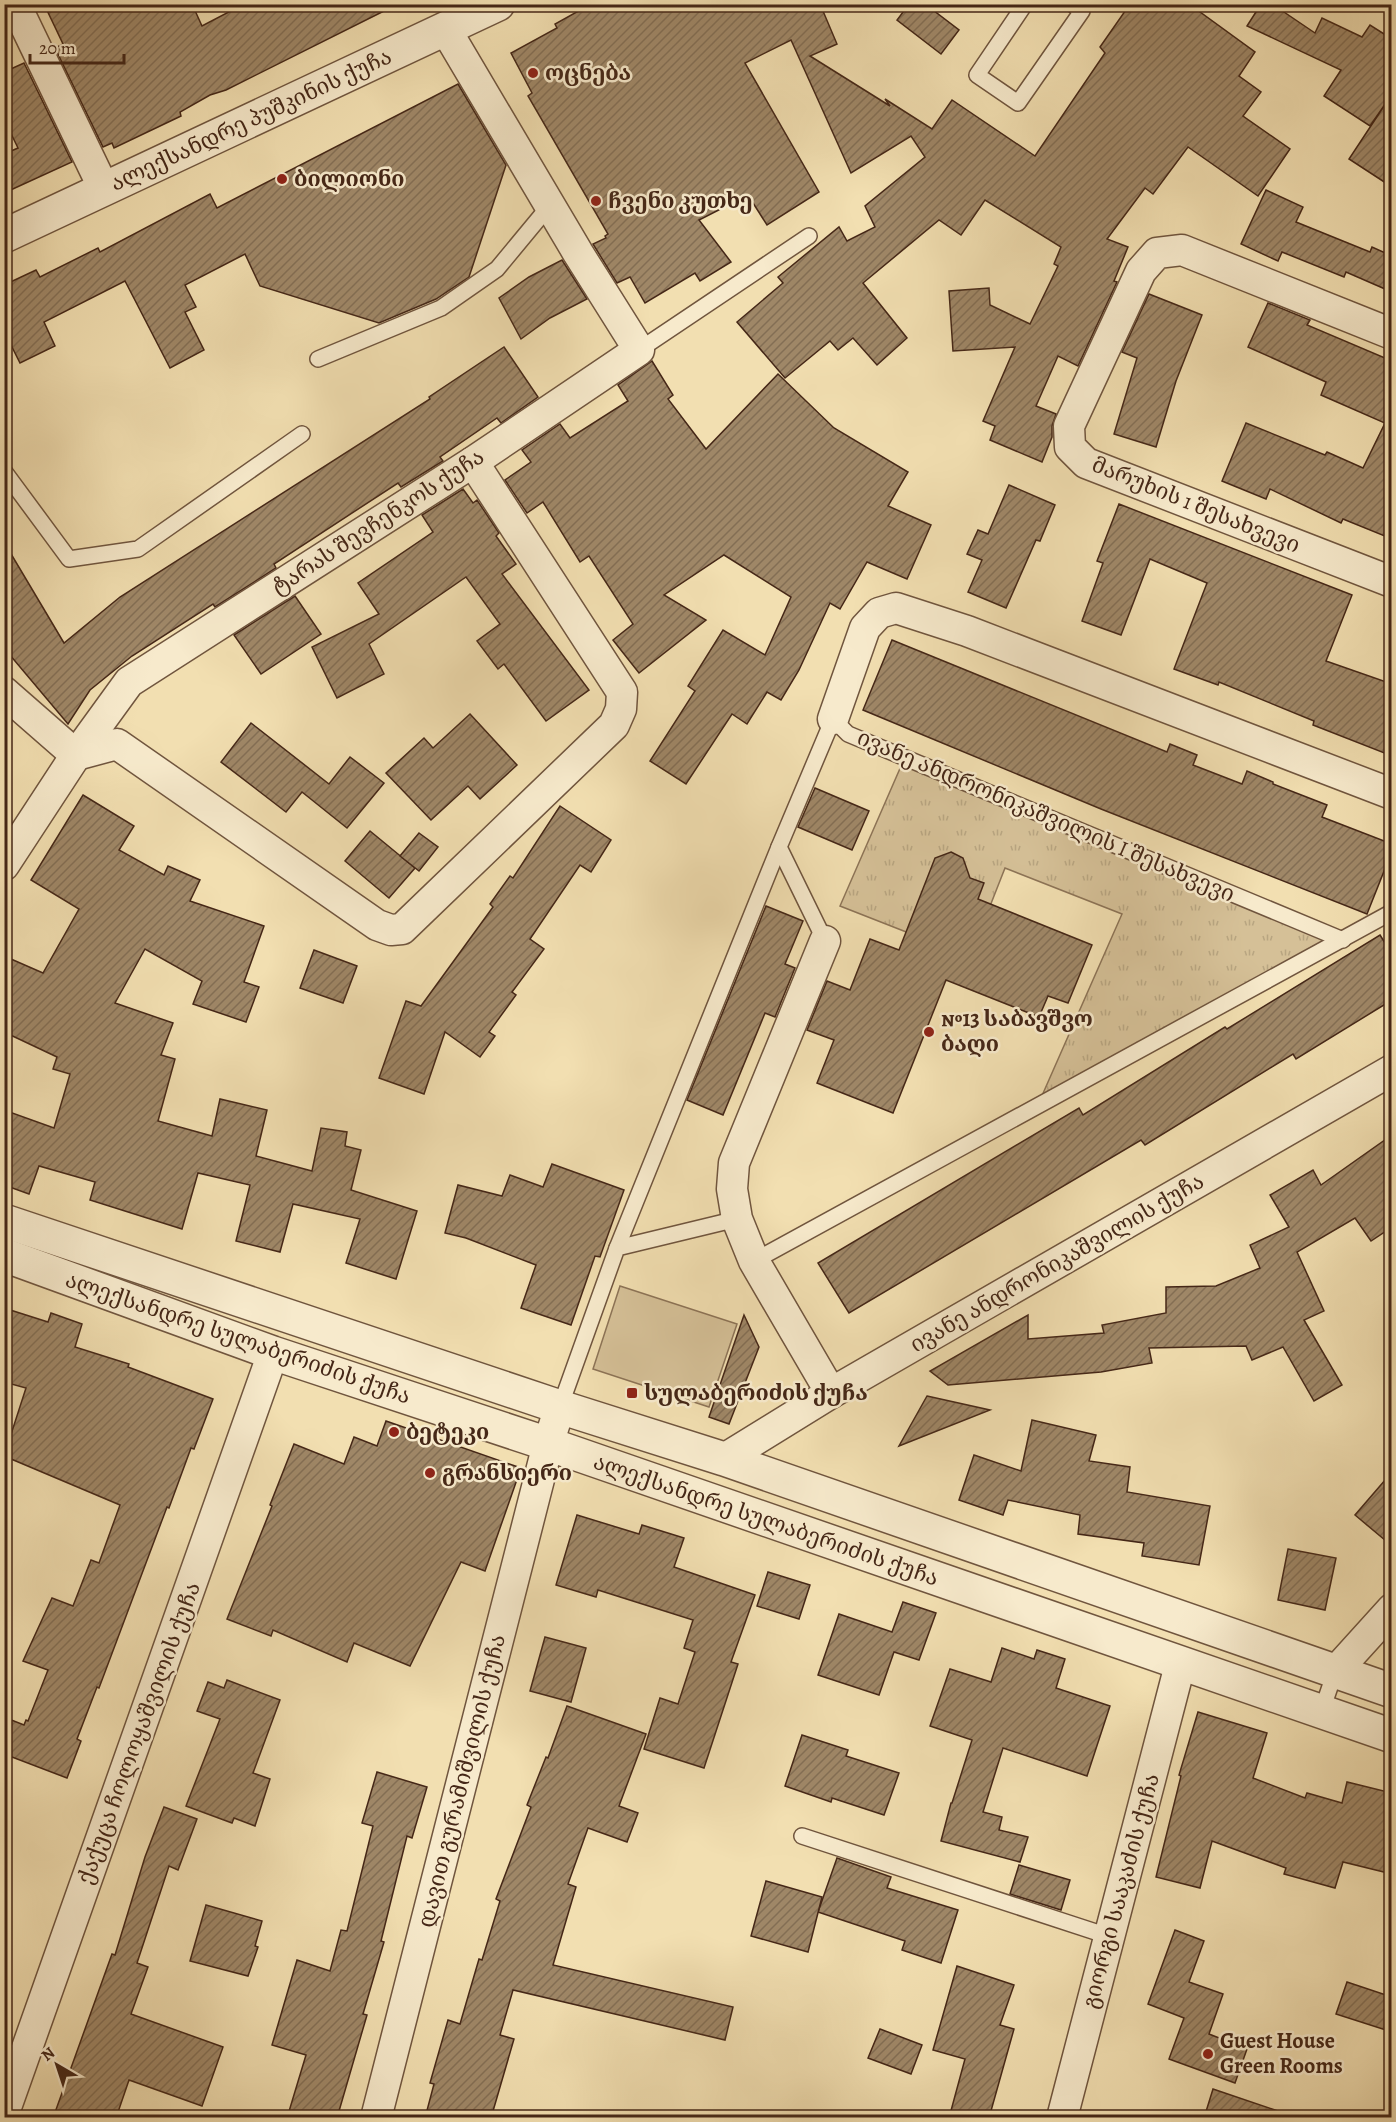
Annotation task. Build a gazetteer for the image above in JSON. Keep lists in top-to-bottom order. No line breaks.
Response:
{"streets":{"street":["ალექსანდრე პუშკინის ქუჩა","მარუხის 1 შესახვევი","ტარას შევჩენკოს ქუჩა","ივანე ანდრონიკაშვილის I შესახვევი","ივანე ანდრონიკაშვილის ქუჩა","ალექსანდრე სულაბერიძის ქუჩა","ქაქუცა ჩოლოყაშვილის ქუჩა","დავით გურამიშვილის ქუჩა","გიორგი სააკაძის ქუჩა"]},"crossings":[["ივანე ანდრონიკაშვილის ქუჩა","ალექსანდრე სულაბერიძის ქუჩა"],["ალექსანდრე სულაბერიძის ქუჩა","ქაქუცა ჩოლოყაშვილის ქუჩა"],["ალექსანდრე სულაბერიძის ქუჩა","დავით გურამიშვილის ქუჩა"],["ალექსანდრე სულაბერიძის ქუჩა","გიორგი სააკაძის ქუჩა"]],"places":{"other":["ოცნება","ბილიონი","ჩვენი კუთხე","№13 საბავშვო ბაღი","ბეტეკი","გრანსიერი","Guest House Green Rooms"],"transit":["სულაბერიძის ქუჩა"]},"scale_bar":"20 m","north":"top left"}
